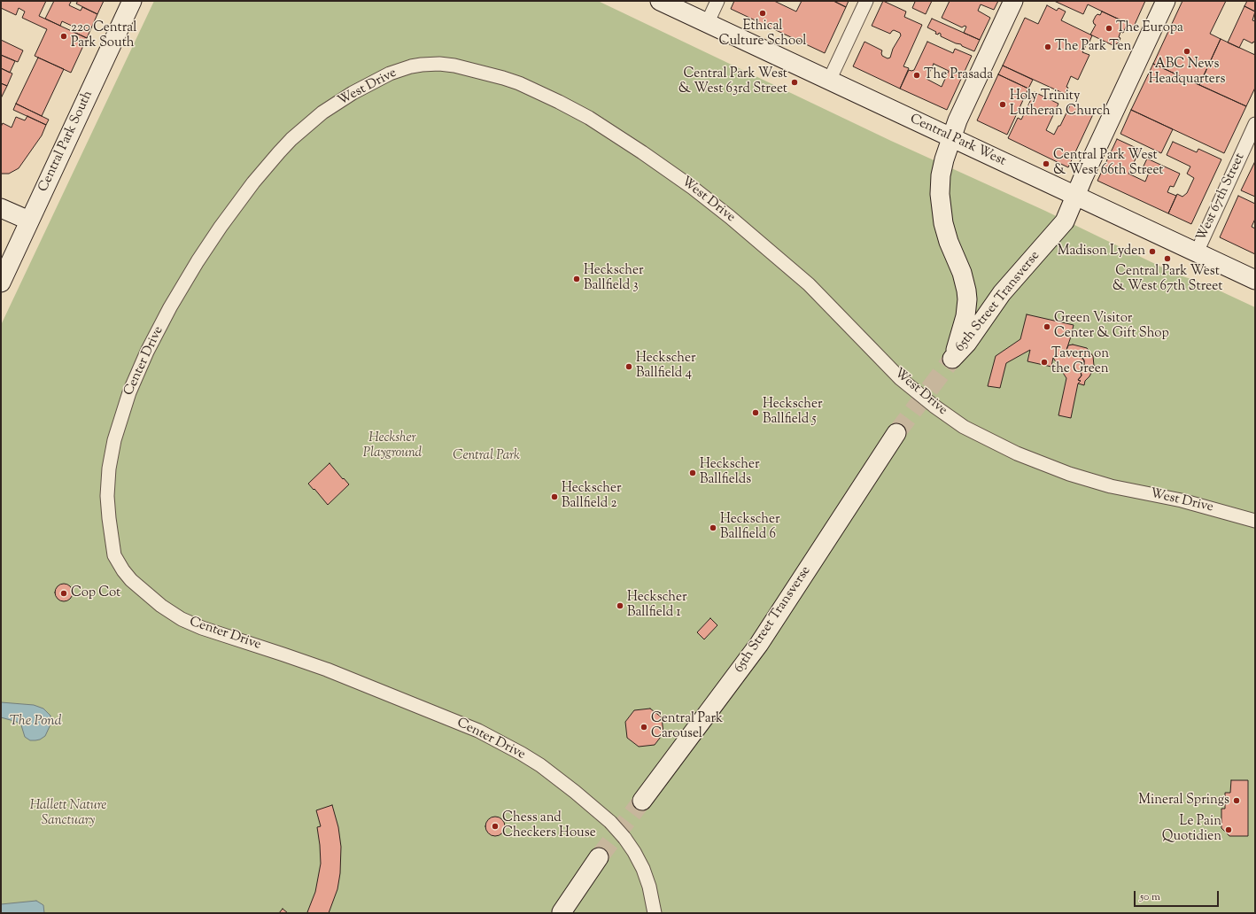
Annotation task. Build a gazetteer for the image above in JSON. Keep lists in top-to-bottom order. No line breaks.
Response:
{"streets":{"main road":["Central Park West","Central Park South","65th Street Transverse"],"street":["West Drive","West 67th Street","Center Drive"]},"crossings":[["West Drive","Center Drive"],["Central Park West","West 67th Street"],["Central Park West","65th Street Transverse"]],"water":["The Pond"],"parks":["Hecksher Playground","Central Park","Hallett Nature Sanctuary"],"places":["Ethical Culture School","The Europa","220 Central Park South","The Park Ten","ABC News Headquarters","The Prasada","Central Park West & West 63rd Street","Holy Trinity Lutheran Church","Central Park West & West 66th Street","Madison Lyden","Central Park West & West 67th Street","Heckscher Ballfield 3","Green Visitor Center & Gift Shop","Tavern on the Green","Heckscher Ballfield 4","Heckscher Ballfield 5","Heckscher Ballfields","Heckscher Ballfield 2","Heckscher Ballfield 6","Cop Cot","Heckscher Ballfield 1","Central Park Carousel","Mineral Springs","Chess and Checkers House","Le Pain Quotidien"],"scale_bar":"50 m"}
